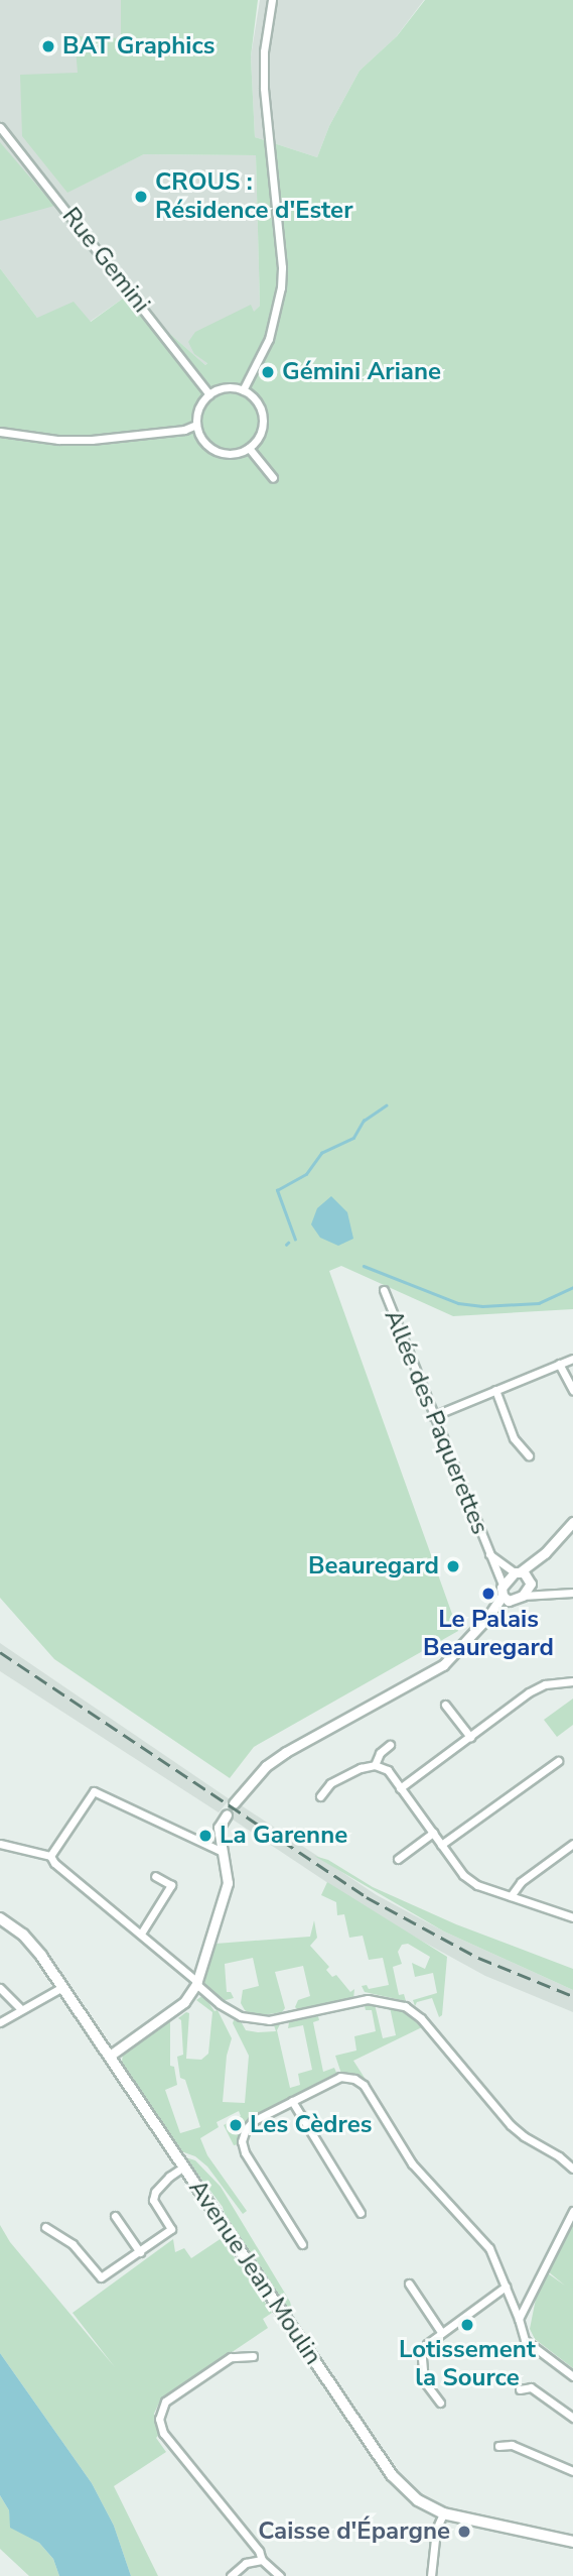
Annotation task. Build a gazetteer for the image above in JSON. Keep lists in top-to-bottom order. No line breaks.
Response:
{"streets":{"main road":["Avenue Jean Moulin"],"street":["Rue Gemini","Allée des Paquerettes"]},"places":["BAT Graphics","CROUS : Résidence d'Ester","Gémini Ariane","Beauregard","Le Palais Beauregard","La Garenne","Les Cèdres","Lotissement la Source","Caisse d'Épargne"]}
